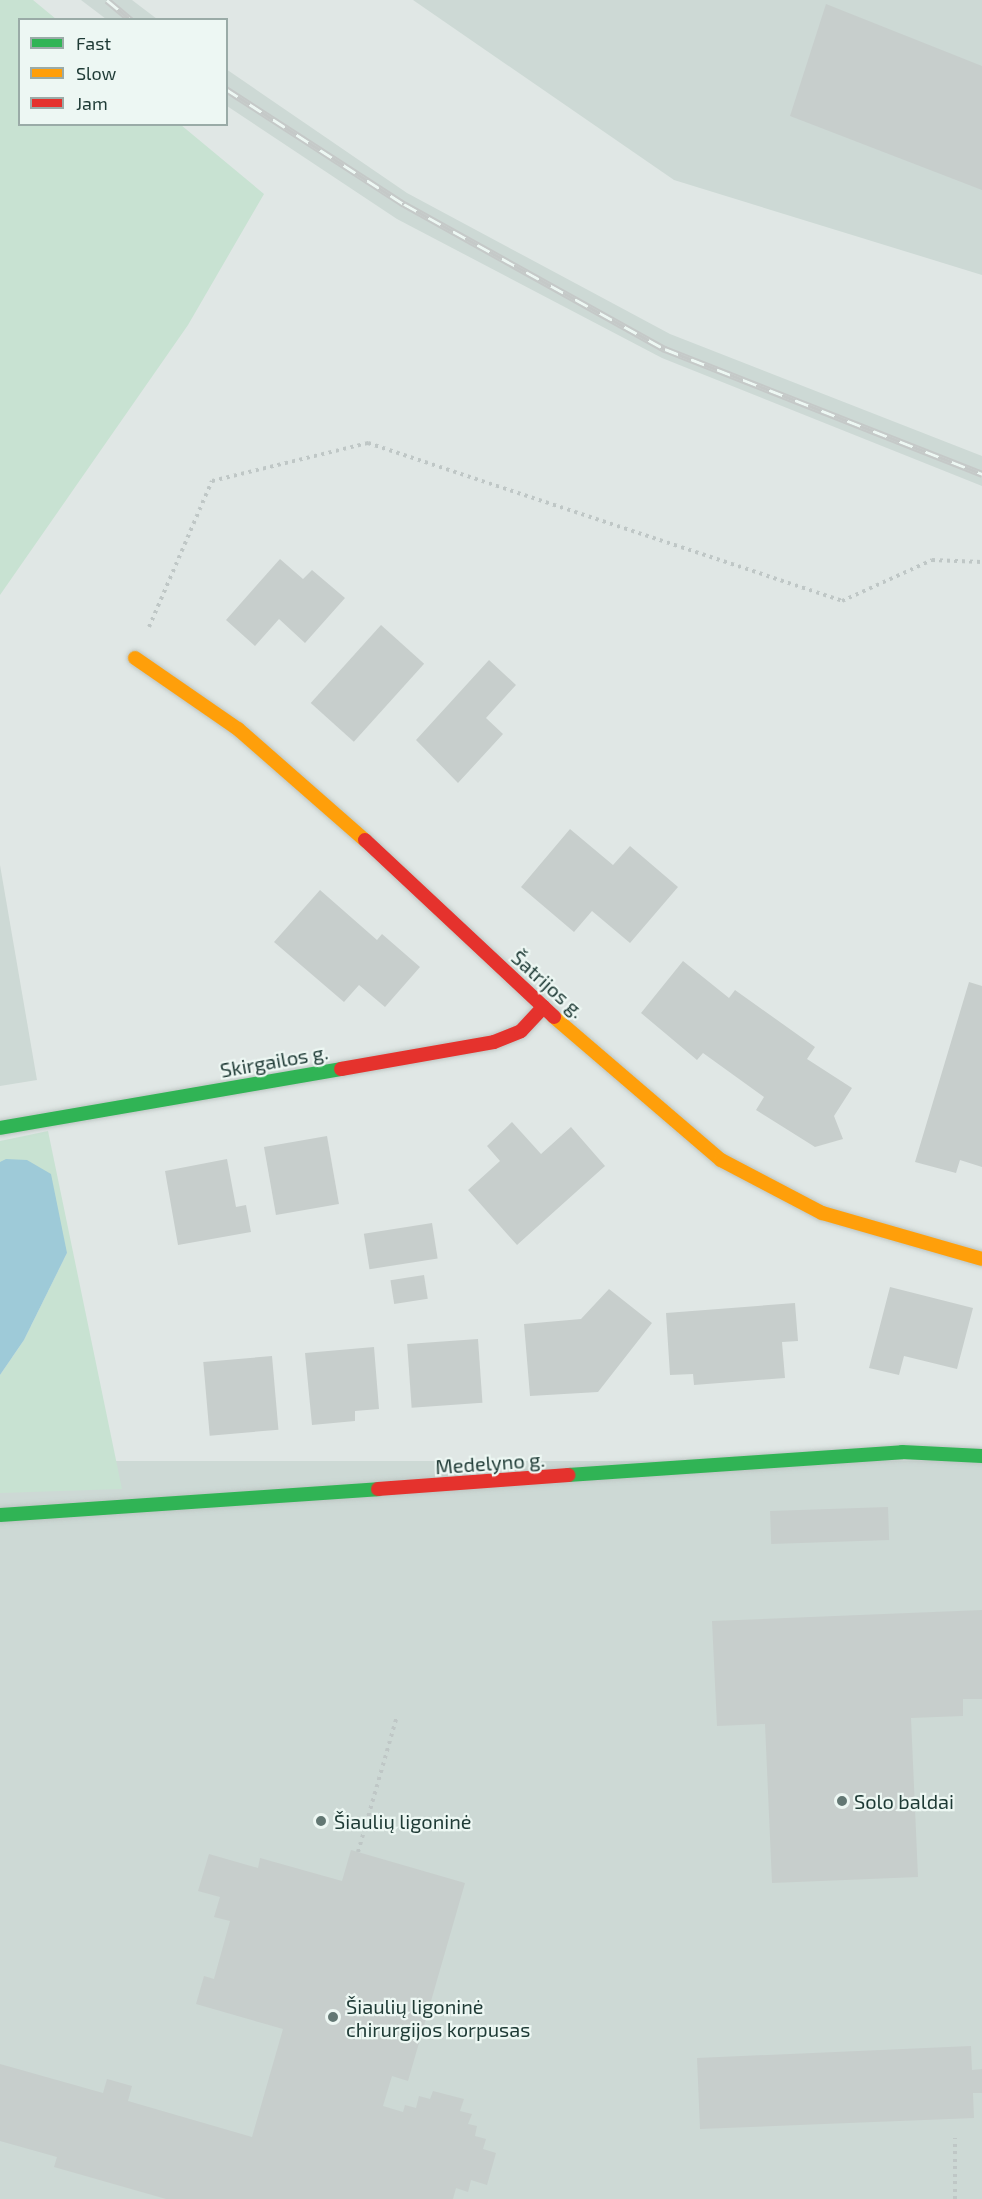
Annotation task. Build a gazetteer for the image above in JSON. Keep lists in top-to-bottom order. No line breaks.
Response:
{"streets":{"street":["Šatrijos g.","Skirgailos g.","Medelyno g."]},"crossings":[["Šatrijos g.","Skirgailos g."]],"places":["Solo baldai","Šiaulių ligoninė","Šiaulių ligoninė chirurgijos korpusas"],"legend":["Fast","Slow","Jam"]}
